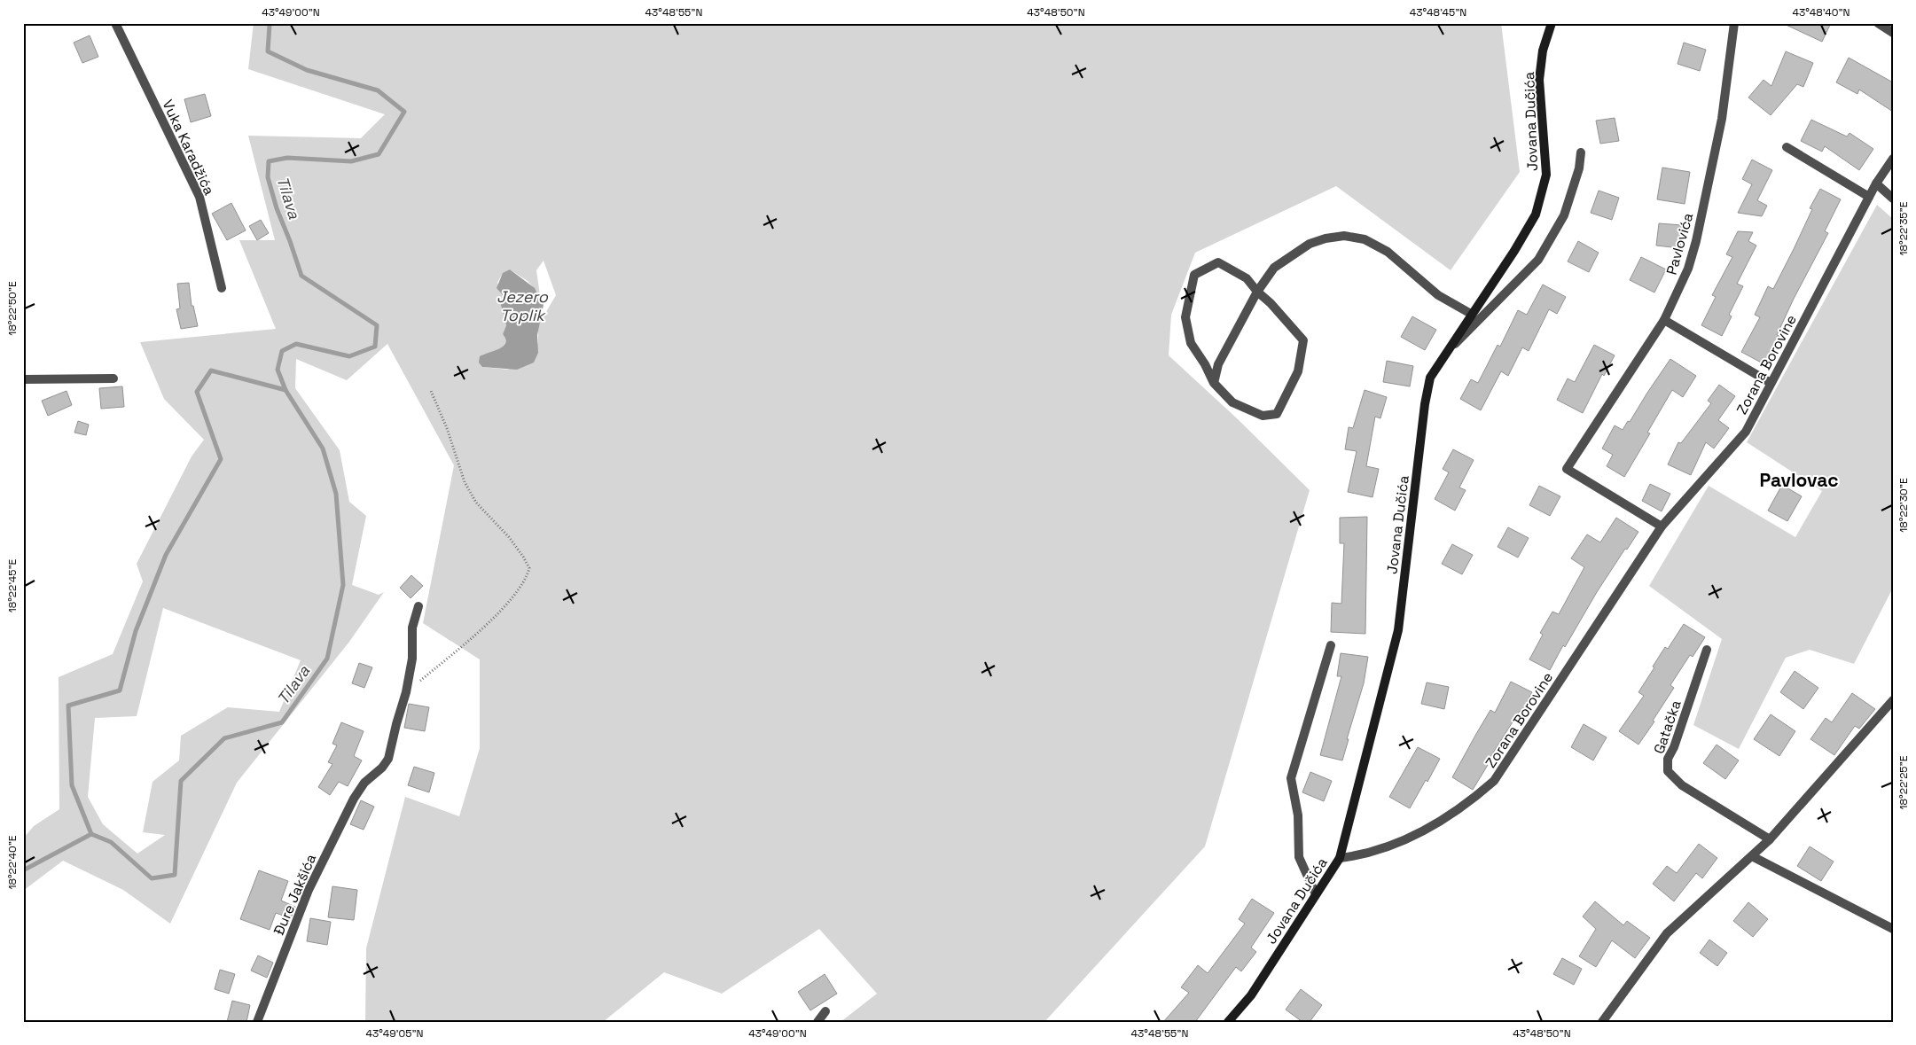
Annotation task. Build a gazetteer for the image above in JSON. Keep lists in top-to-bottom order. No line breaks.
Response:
{"streets":{"main road":["Jovana Dučića"],"street":["Vuka Karadžića","Pavlovića","Zorana Borovine","Gatačka","Đure Jakšića"]},"crossings":[["Jovana Dučića","Zorana Borovine"],["Pavlovića","Zorana Borovine"]],"districts":["Pavlovac"],"water":["Tilava","Jezero Toplik"],"coordinates":["43°49'00\"N","43°48'55\"N","43°48'50\"N","43°48'45\"N","43°48'40\"N","18°22'35\"E","18°22'50\"E","18°22'30\"E","18°22'45\"E","18°22'25\"E","18°22'40\"E","43°49'05\"N"]}
